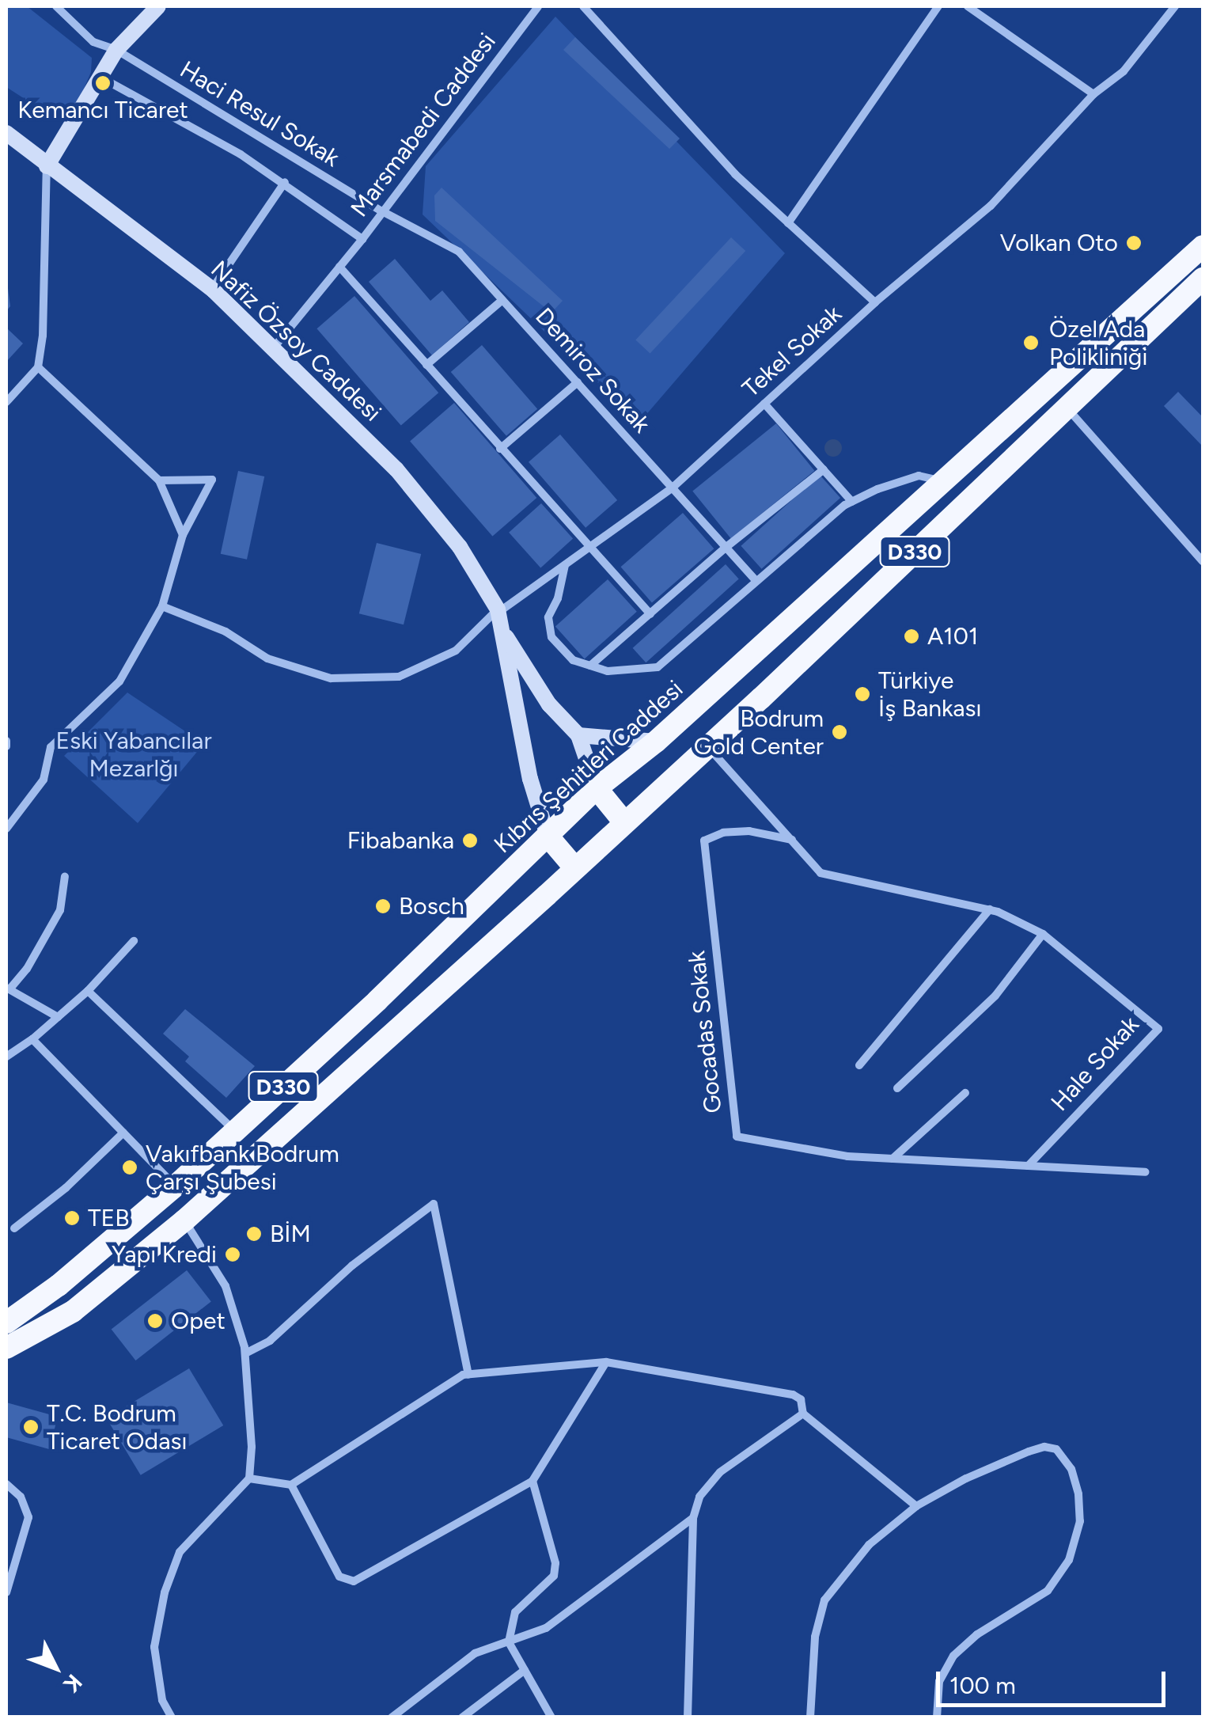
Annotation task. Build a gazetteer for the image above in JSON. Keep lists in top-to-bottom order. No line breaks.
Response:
{"streets":{"highway":["D330","Kıbrıs Şehitleri Caddesi"],"main road":["Nafiz Özsoy Caddesi"],"street":["Haci Resul Sokak","Marsmabedi Caddesi","Tekel Sokak","Demiroz Sokak","Gocadas Sokak","Hale Sokak"]},"crossings":[["Haci Resul Sokak","Marsmabedi Caddesi"],["Haci Resul Sokak","Demiroz Sokak"],["Marsmabedi Caddesi","Nafiz Özsoy Caddesi"],["Marsmabedi Caddesi","Demiroz Sokak"],["Nafiz Özsoy Caddesi","Tekel Sokak"],["Nafiz Özsoy Caddesi","Kıbrıs Şehitleri Caddesi"],["Tekel Sokak","Demiroz Sokak"],["D330","Hale Sokak"],["Gocadas Sokak","Hale Sokak"]],"parks":["Eski Yabancılar Mezarlğı"],"places":["Kemancı Ticaret","Volkan Oto","Özel Ada Polikliniği","A101","Türkiye İş Bankası","Bodrum Gold Center","Fibabanka","Bosch","Vakıfbank Bodrum Çarşı Şubesi","TEB","BİM","Yapı Kredi","Opet","T.C. Bodrum Ticaret Odası"],"scale_bar":"100 m","north":"bottom right"}
